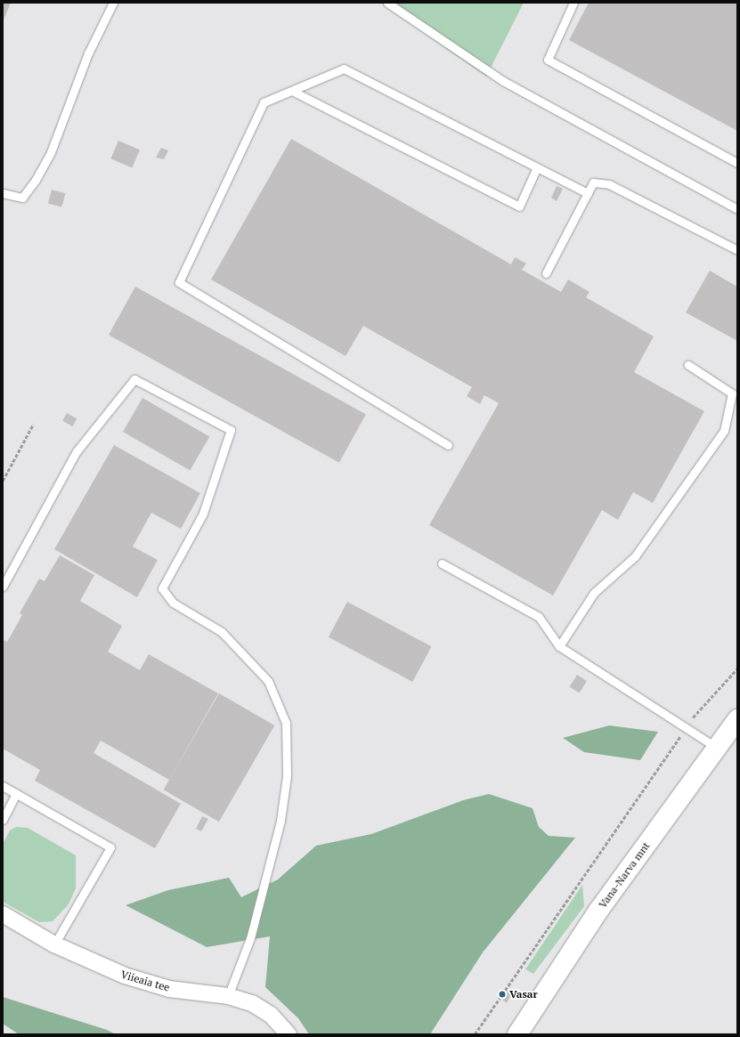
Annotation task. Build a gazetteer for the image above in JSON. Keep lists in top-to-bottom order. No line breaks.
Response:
{"streets":{"main road":["Vana-Narva mnt"],"street":["Viieaia tee"]},"places":["Vasar"]}
